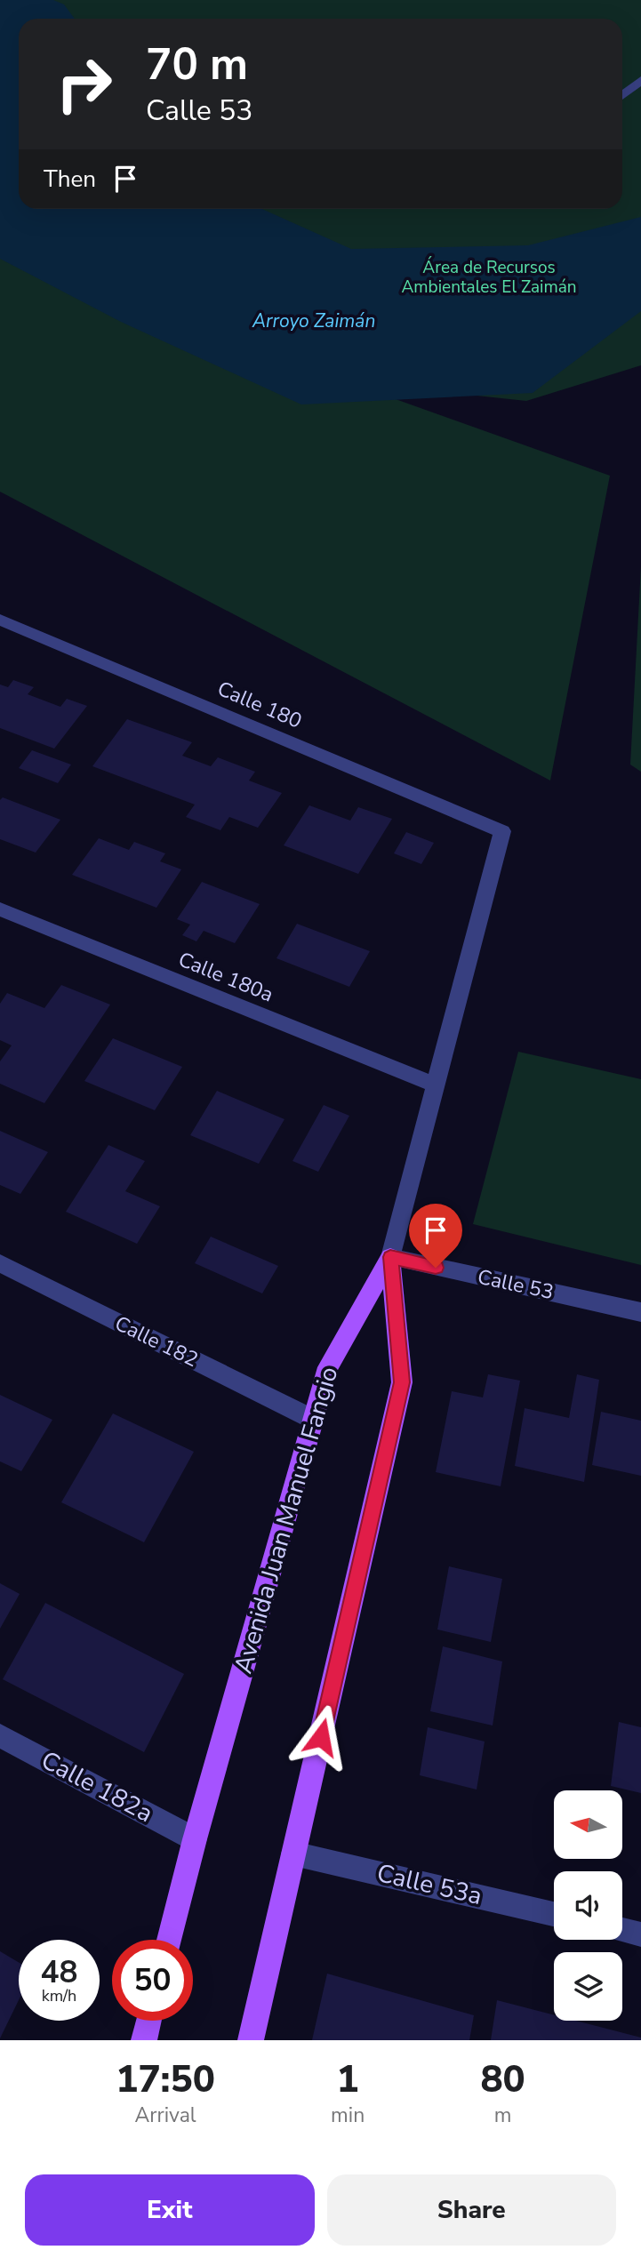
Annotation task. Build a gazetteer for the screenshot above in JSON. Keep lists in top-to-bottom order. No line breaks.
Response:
{"streets":{"main road":["Avenida Juan Manuel Fangio"],"street":["Calle 180","Calle 180a","Calle 53","Calle 182","Calle 182a","Calle 53a"]},"crossings":[["Calle 180","Calle 180a"],["Calle 53","Avenida Juan Manuel Fangio"],["Calle 182","Avenida Juan Manuel Fangio"],["Avenida Juan Manuel Fangio","Calle 182a"]],"water":["Arroyo Zaimán"],"parks":["Área de Recursos Ambientales El Zaimán"],"north":"left","page":{"turn":["70 m","Calle 53"],"then":"Then","speed":"48 km/h","limit":"50","eta":["17:50","Arrival","1","min","80","m"],"buttons":["Exit","Share"]}}
